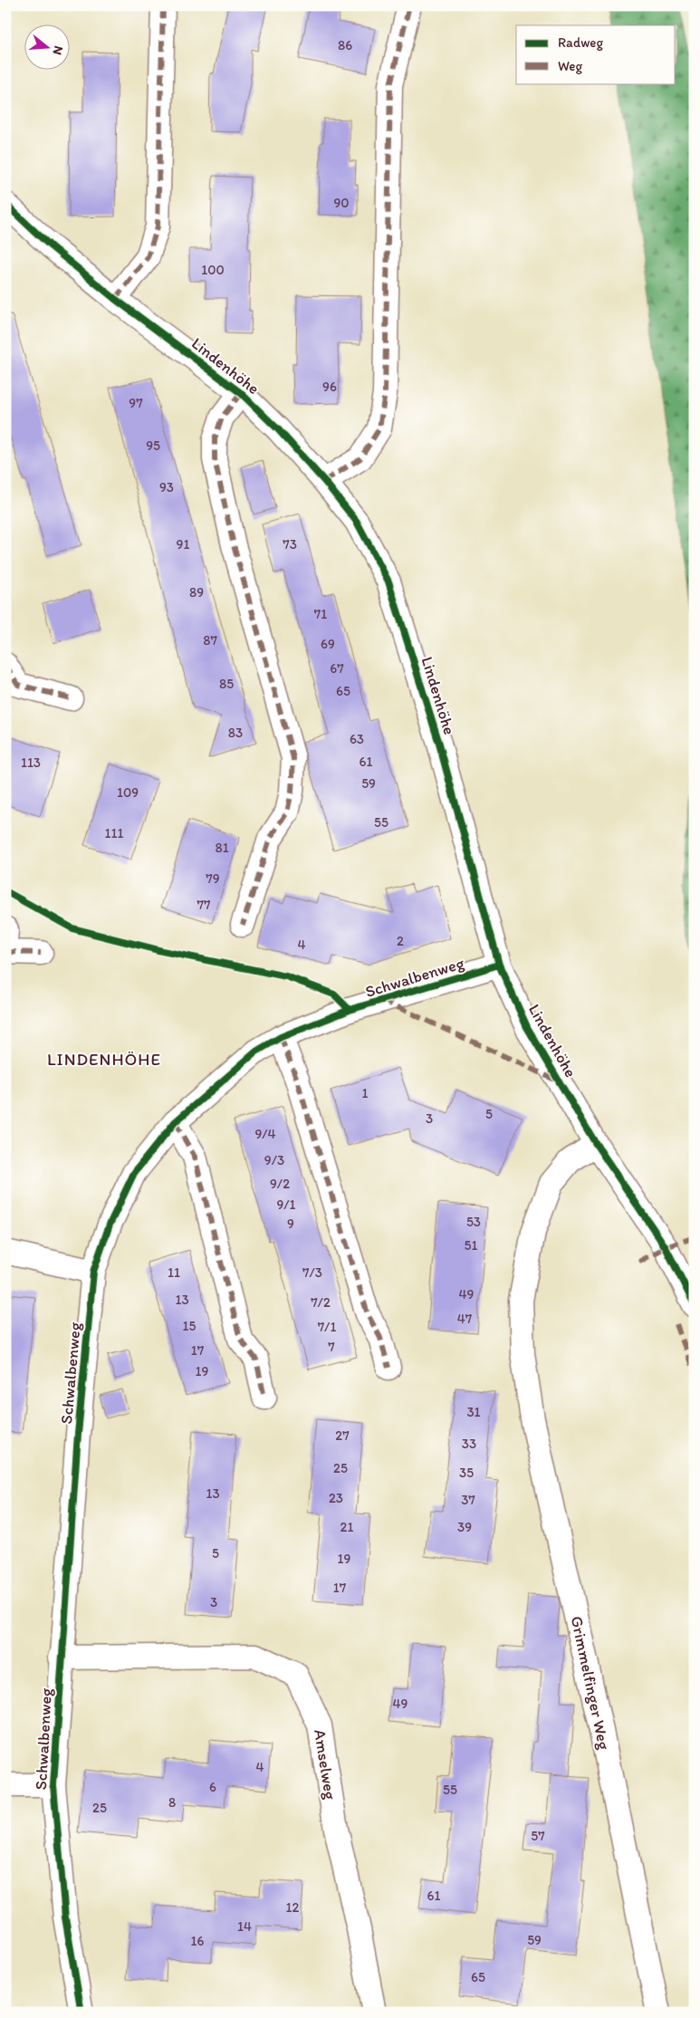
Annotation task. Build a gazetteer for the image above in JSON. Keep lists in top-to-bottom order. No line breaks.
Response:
{"streets":{"street":["Lindenhöhe","Schwalbenweg","Grimmelfinger Weg","Amselweg"]},"crossings":[["Lindenhöhe","Schwalbenweg"],["Lindenhöhe","Grimmelfinger Weg"],["Schwalbenweg","Amselweg"]],"districts":["LINDENHÖHE"],"house_numbers":["86","90","100","96","97","95","93","91","73","89","71","87","69","67","85","65","83","63","61","113","59","109","55","111","81","79","77","2","4","1","5","3","9/4","9/3","9/2","9/1","53","9","51","11","7/3","49","13","7/2","47","15","7/1","7","17","19","31","27","33","25","35","13","23","37","21","39","5","19","17","3","49","4","6","55","8","25","57","61","12","14","59","16","65"],"legend":["Radweg","Weg"],"north":"right"}
